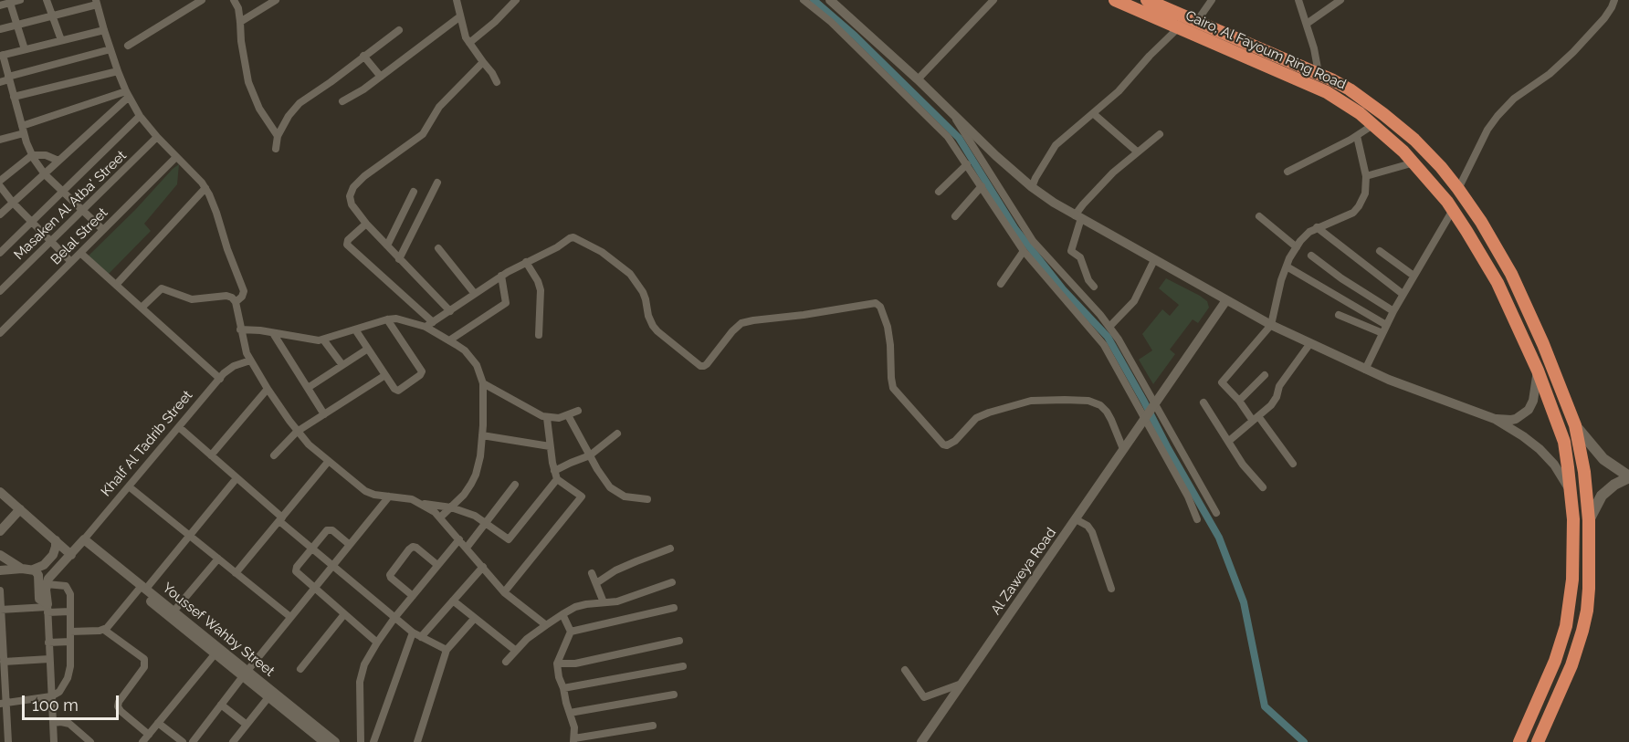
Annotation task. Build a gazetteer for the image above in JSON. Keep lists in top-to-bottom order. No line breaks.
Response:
{"streets":{"highway":["Cairo, Al Fayoum Ring Road"],"street":["Masaken Al Atba' Street","Belal Street","Khalf Al Tadrib Street","Al Zaweya Road","Youssef Wahby Street"]},"crossings":[["Khalf Al Tadrib Street","Youssef Wahby Street"]],"scale_bar":"100 m"}
